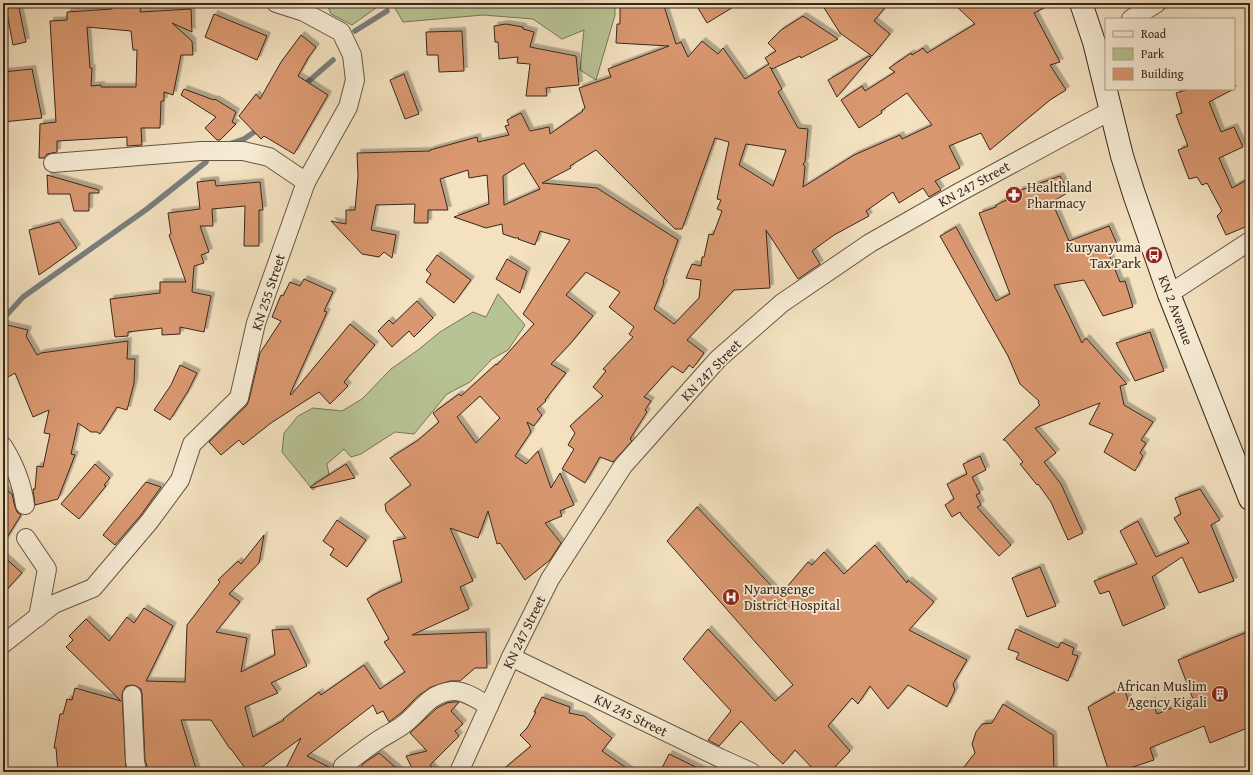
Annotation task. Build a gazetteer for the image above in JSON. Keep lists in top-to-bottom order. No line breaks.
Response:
{"streets":{"main road":["KN 2 Avenue"],"street":["KN 247 Street","KN 255 Street","KN 245 Street"]},"crossings":[["KN 247 Street","KN 2 Avenue"],["KN 247 Street","KN 245 Street"]],"places":{"pharmacy":["Healthland Pharmacy"],"bus stop":["Kuryanyuma Tax Park"],"hospital":["Nyarugenge District Hospital"],"building":["African Muslim Agency Kigali"]},"legend":["Road","Park","Building"]}
